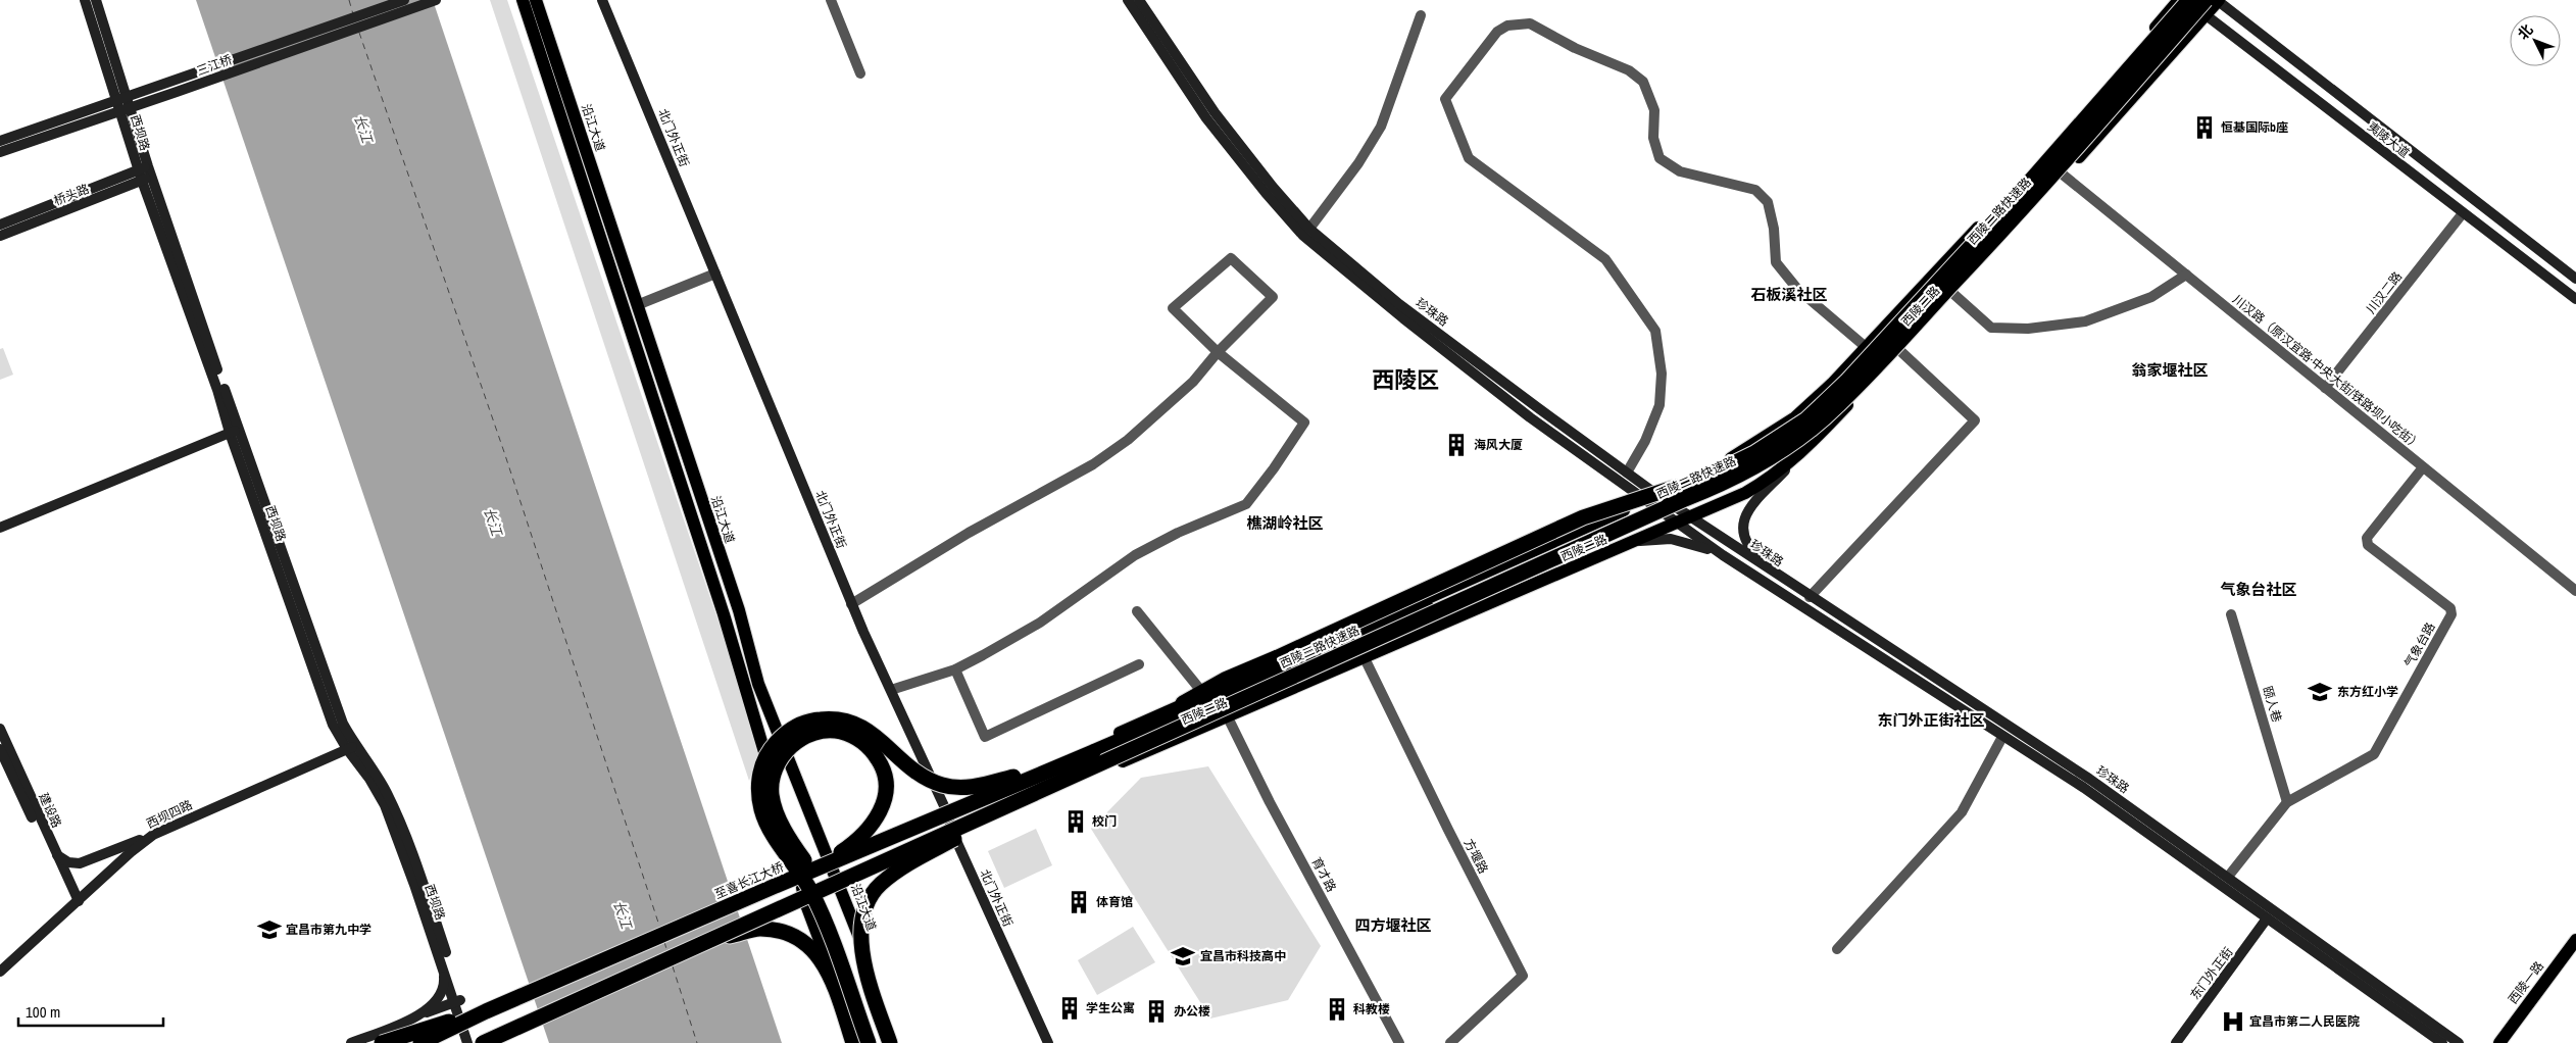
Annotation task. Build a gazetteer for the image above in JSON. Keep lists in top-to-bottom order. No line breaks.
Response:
{"streets":{"highway":["西陵二路快速路","至喜长江大桥"],"main road":["三江桥","沿江大道","西坝路","北门外正街","夷陵大道","桥头路","西陵二路","珍珠路","建设路","西坝四路","东门外正街","西陵一路"],"street":["川汉二路","川汉路（原汉宜路·中央大街/铁路坝小吃街）","气象台路","颐人巷","方堰路","育才路"]},"crossings":[["沿江大道","西陵二路"],["西坝路","桥头路"],["西坝路","西坝四路"],["北门外正街","西陵二路"],["夷陵大道","西陵二路快速路"],["夷陵大道","川汉二路"],["夷陵大道","西陵二路"],["西陵二路快速路","西陵二路"],["西陵二路快速路","至喜长江大桥"],["川汉二路","川汉路（原汉宜路·中央大街/铁路坝小吃街）"],["西陵二路","珍珠路"],["西陵二路","川汉路（原汉宜路·中央大街/铁路坝小吃街）"],["西陵二路","方堰路"],["西陵二路","育才路"],["西陵二路","至喜长江大桥"],["珍珠路","气象台路"],["珍珠路","东门外正街"],["川汉路（原汉宜路·中央大街/铁路坝小吃街）","气象台路"],["气象台路","颐人巷"],["建设路","西坝四路"]],"districts":["石板溪社区","翁家堰社区","西陵区","樵湖岭社区","气象台社区","东门外正街社区","四方堰社区"],"water":["长江"],"places":{"building":["恒基国际b座","海风大厦","校门","体育馆","学生公寓","科教楼","办公楼"],"school or university":["东方红小学","宜昌市第九中学","宜昌市科技高中"],"hospital":["宜昌市第二人民医院"]},"scale_bar":"100 m","north":"top left"}
